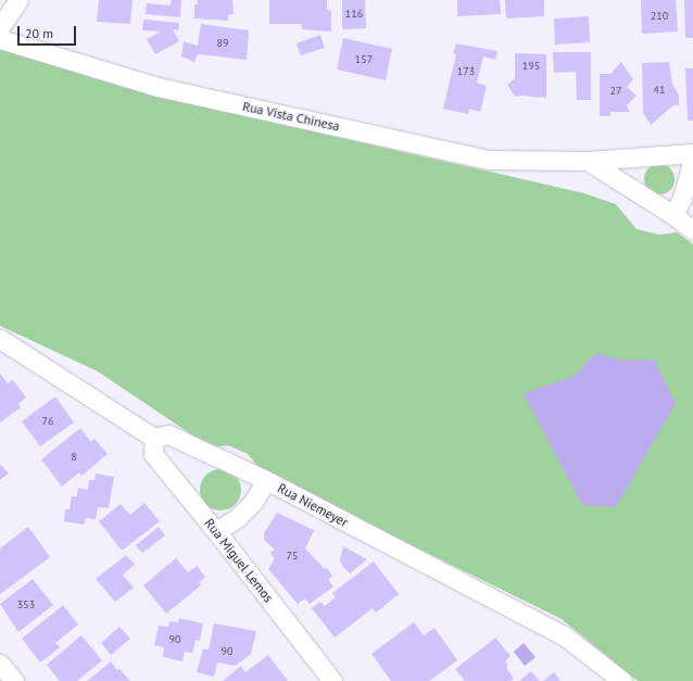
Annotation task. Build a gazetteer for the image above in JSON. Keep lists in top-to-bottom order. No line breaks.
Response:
{"streets":{"street":["Rua Vista Chinesa","Rua Niemeyer","Rua Miguel Lemos"]},"crossings":[["Rua Niemeyer","Rua Miguel Lemos"]],"house_numbers":["116","210","89","157","195","173","41","27","76","8","75","353","90","90"],"scale_bar":"20 m"}
